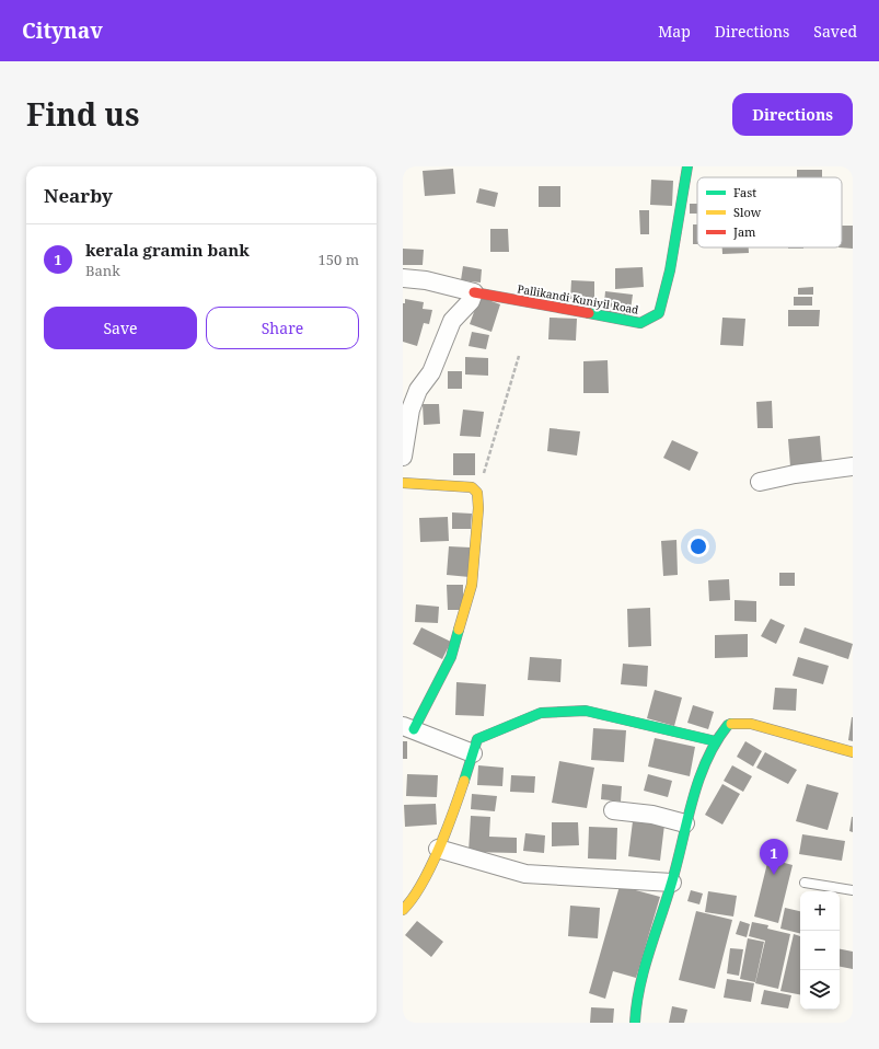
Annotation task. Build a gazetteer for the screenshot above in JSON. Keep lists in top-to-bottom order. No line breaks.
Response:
{"streets":{"street":["Pallikandi Kuniyil Road"]},"legend":["Fast","Slow","Jam"],"page":{"header":"Citynav","nav":["Map","Directions","Saved"],"title":"Find us","buttons":["Directions",["Save","Share"]],"heading":"Nearby","list":[{"mark":"1","name":"kerala gramin bank","note":"Bank","value":"150 m"}],"pins":"1","map_buttons":["+","−"]}}
